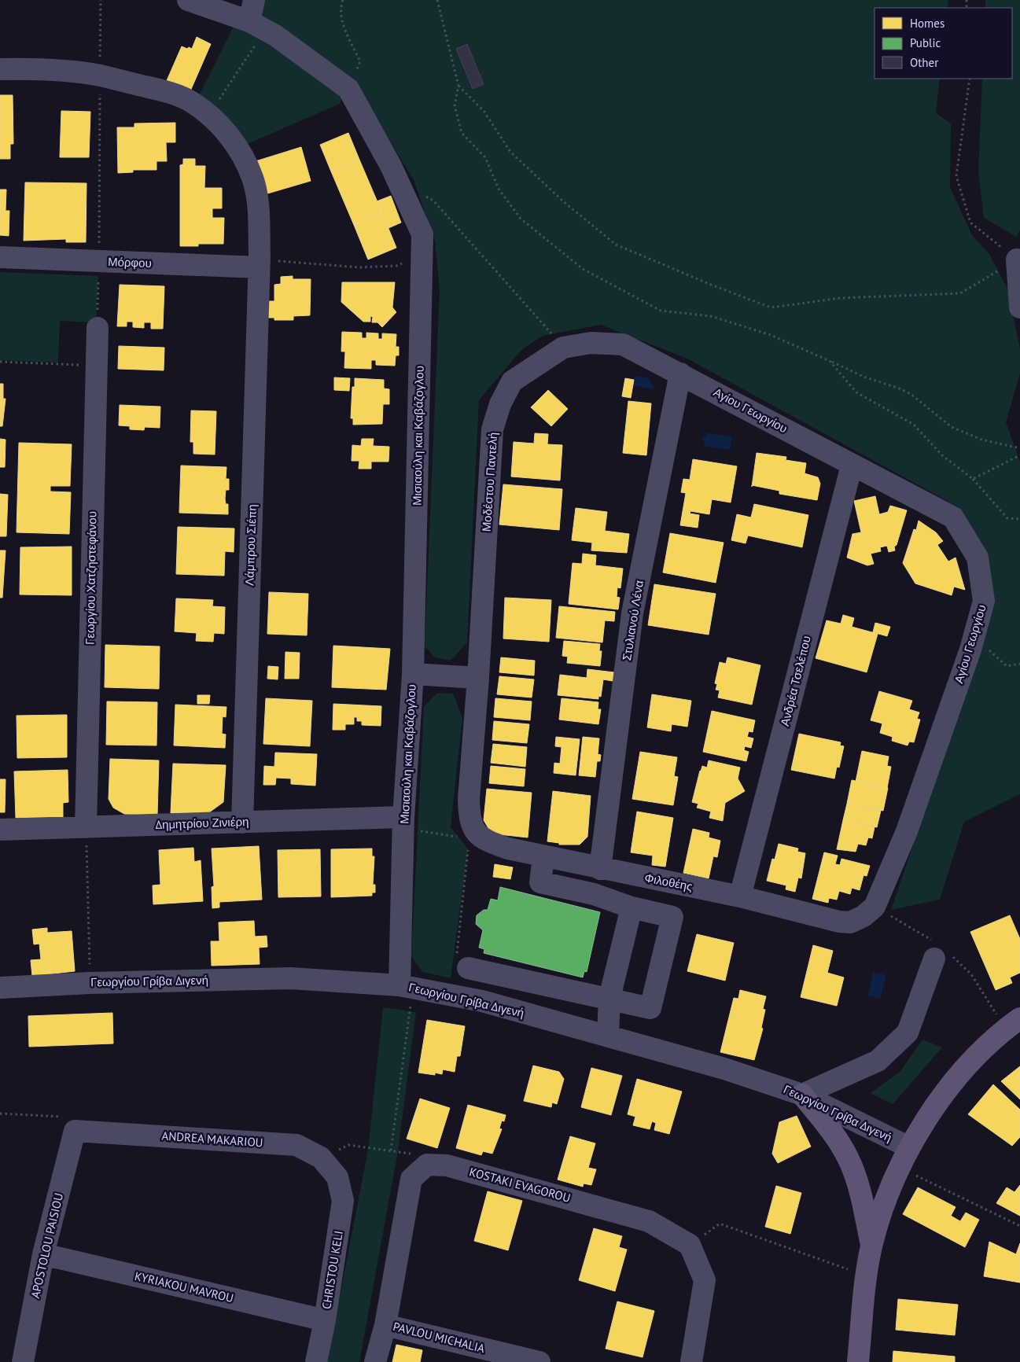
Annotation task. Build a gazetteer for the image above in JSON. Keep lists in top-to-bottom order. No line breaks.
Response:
{"streets":{"street":["Μόρφου","Αγίου Γεωργίου","Μισιαούλη και Καβάζογλου","Μοδέστου Παντελή","Λάμπρου Σιέπη","Γεωργίου Χατζηστεφάνου","Στυλιανού Λένα","Ανδρέα Τσελέπου","Δημητρίου Ζινιέρη","Φιλοθέης","Γεωργίου Γρίβα Διγενή","ANDREA MAKARIOU","KOSTAKI EVAGOROU","APOSTOLOU PAISIOU","CHRISTOU KELI","KYRIAKOU MAVROU","PAVLOU MICHALIA"]},"crossings":[["Μόρφου","Λάμπρου Σιέπη"],["Αγίου Γεωργίου","Μοδέστου Παντελή"],["Αγίου Γεωργίου","Στυλιανού Λένα"],["Αγίου Γεωργίου","Ανδρέα Τσελέπου"],["Αγίου Γεωργίου","Φιλοθέης"],["Μισιαούλη και Καβάζογλου","Δημητρίου Ζινιέρη"],["Μισιαούλη και Καβάζογλου","Γεωργίου Γρίβα Διγενή"],["Μοδέστου Παντελή","Στυλιανού Λένα"],["Μοδέστου Παντελή","Φιλοθέης"],["Λάμπρου Σιέπη","Δημητρίου Ζινιέρη"],["Γεωργίου Χατζηστεφάνου","Δημητρίου Ζινιέρη"],["Στυλιανού Λένα","Φιλοθέης"],["Ανδρέα Τσελέπου","Φιλοθέης"],["ANDREA MAKARIOU","APOSTOLOU PAISIOU"],["ANDREA MAKARIOU","CHRISTOU KELI"],["APOSTOLOU PAISIOU","KYRIAKOU MAVROU"],["CHRISTOU KELI","KYRIAKOU MAVROU"]],"legend":["Homes","Public","Other"]}
